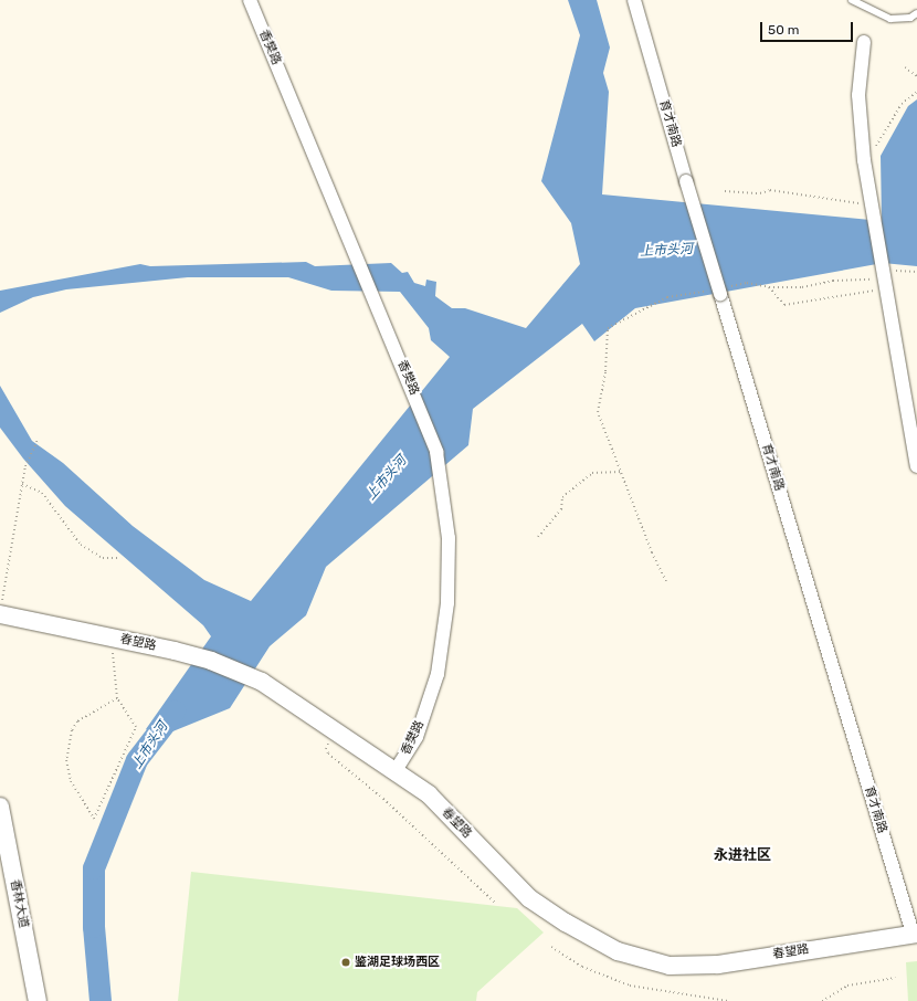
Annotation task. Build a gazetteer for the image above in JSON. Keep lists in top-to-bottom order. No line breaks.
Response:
{"streets":{"street":["香樊路","育才南路","春望路","香林大道"]},"crossings":[["香樊路","春望路"],["育才南路","春望路"]],"districts":["永进社区"],"water":["上市头河"],"places":["鉴湖足球场西区"],"scale_bar":"50 m"}
